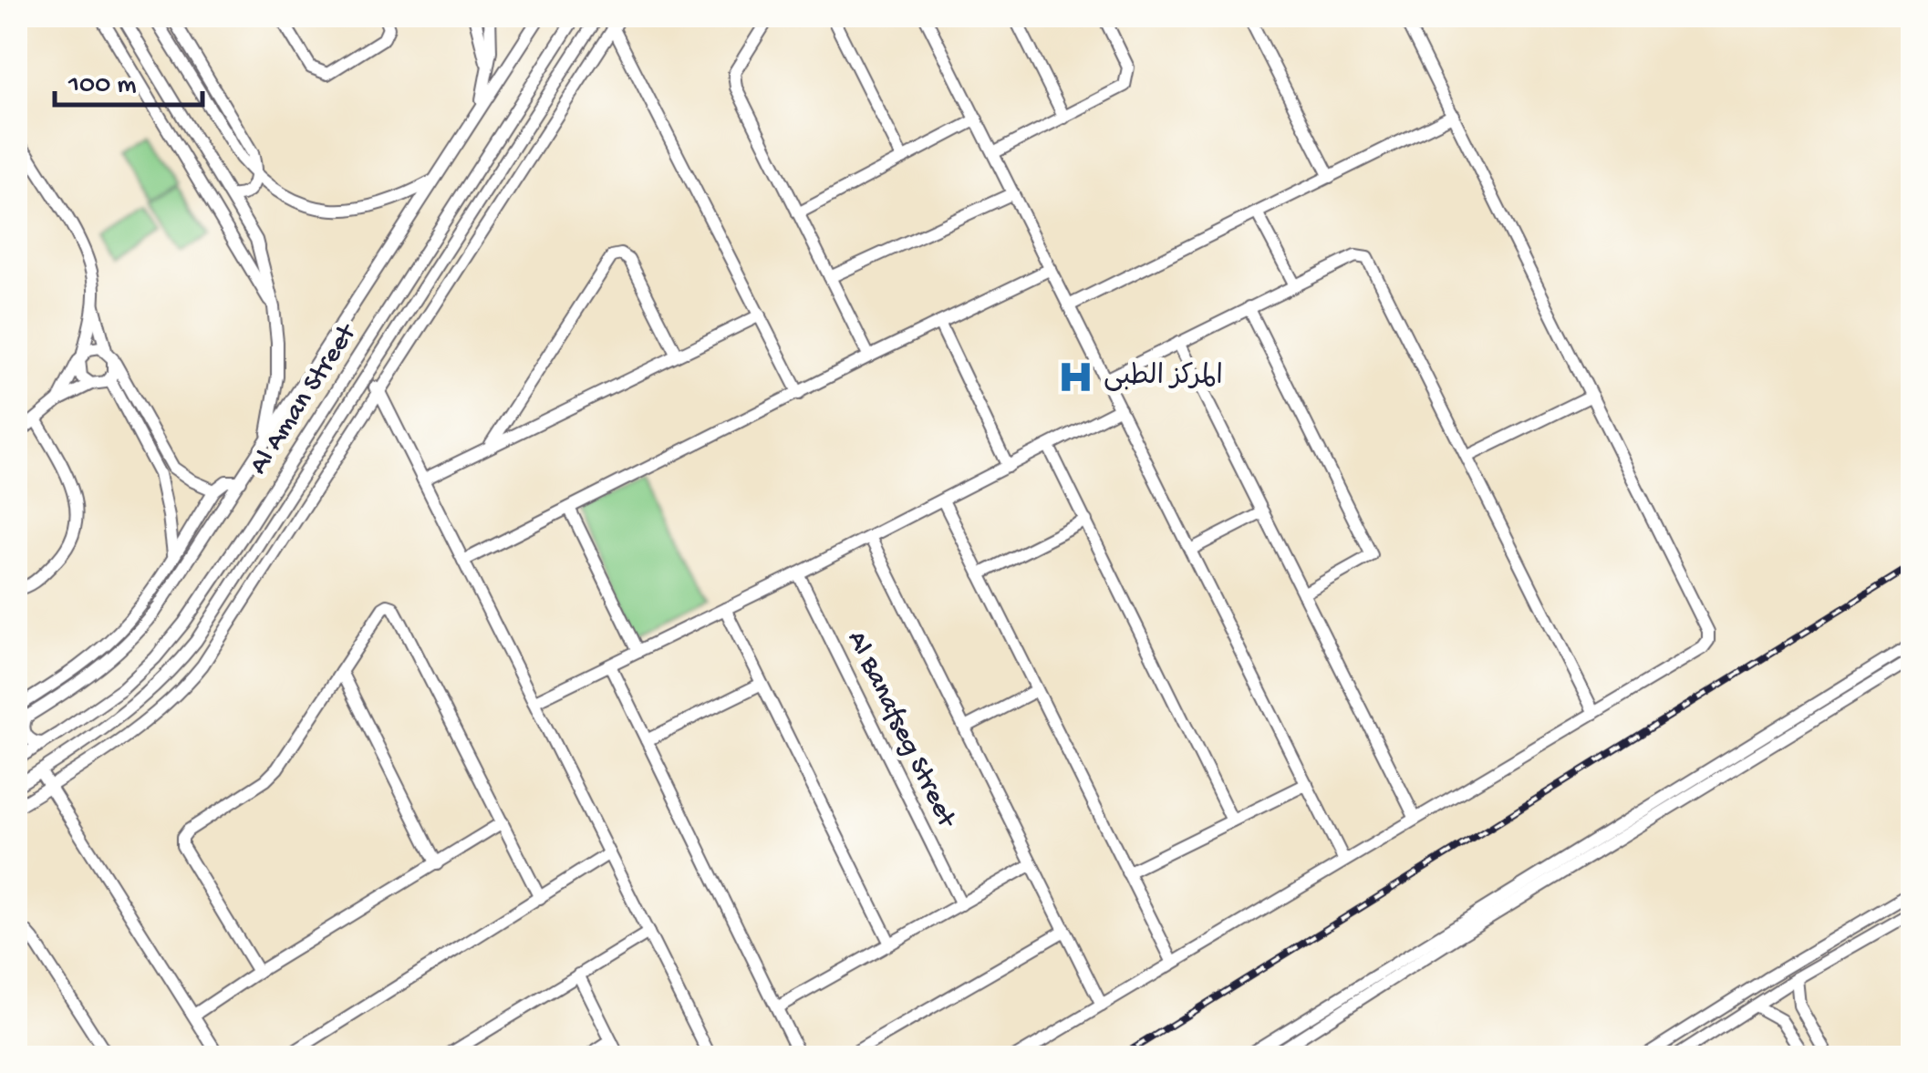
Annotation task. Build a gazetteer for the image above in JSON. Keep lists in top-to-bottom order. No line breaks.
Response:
{"streets":{"street":["Al Aman Street","Al Banafseg Street"]},"places":{"hospital":["المركز الطبى"]},"scale_bar":"100 m"}
